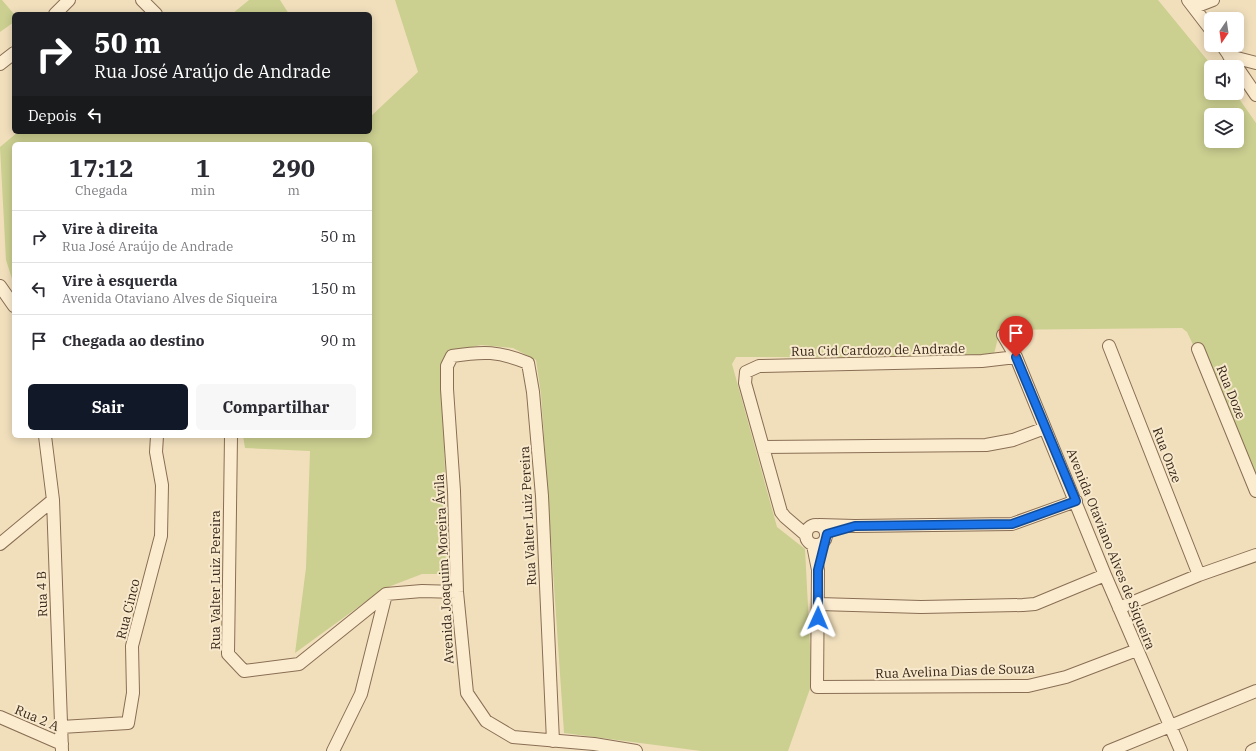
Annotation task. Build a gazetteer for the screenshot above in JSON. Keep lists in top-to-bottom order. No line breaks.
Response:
{"streets":{"street":["Rua Cid Cardozo de Andrade","Rua Doze","Rua Onze","Rua Valter Luiz Pereira","Avenida Otaviano Alves de Siqueira","Avenida Joaquim Moreira Ávila","Rua 4 B","Rua Cinco","Rua Avelina Dias de Souza","Rua 2 A"]},"crossings":[["Rua Cid Cardozo de Andrade","Avenida Otaviano Alves de Siqueira"],["Rua Valter Luiz Pereira","Avenida Joaquim Moreira Ávila"],["Avenida Otaviano Alves de Siqueira","Rua Avelina Dias de Souza"],["Rua 4 B","Rua Cinco"],["Rua 4 B","Rua 2 A"]],"north":"bottom","page":{"turn":["50 m","Rua José Araújo de Andrade"],"then":"Depois","eta":["17:12","Chegada","1","min","290","m"],"list":[{"name":"Vire à direita","note":"Rua José Araújo de Andrade","value":"50 m"},{"name":"Vire à esquerda","note":"Avenida Otaviano Alves de Siqueira","value":"150 m"},{"name":"Chegada ao destino","value":"90 m"}],"buttons":["Sair","Compartilhar"]}}
